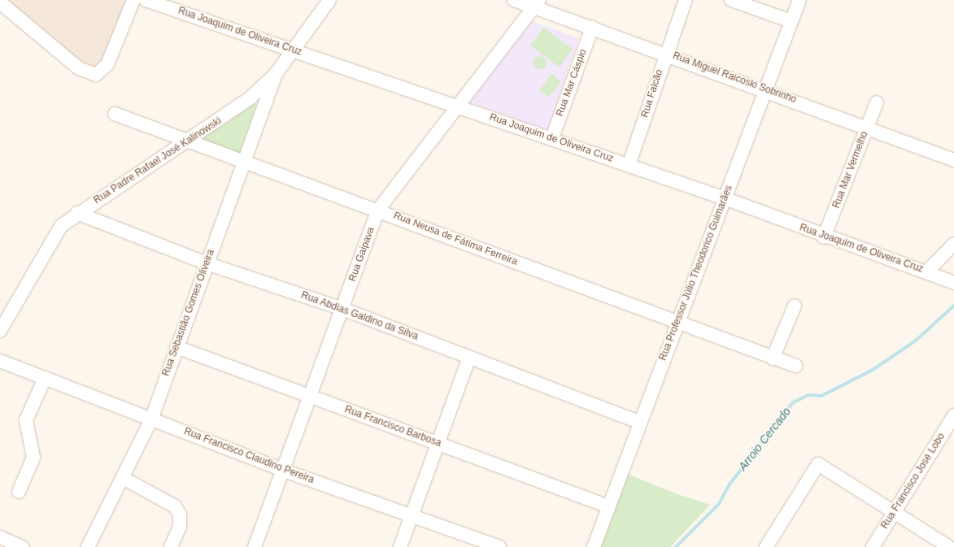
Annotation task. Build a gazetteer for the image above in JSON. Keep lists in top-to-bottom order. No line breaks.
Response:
{"streets":{"street":["Rua Joaquim de Oliveira Cruz","Rua Miguel Raicoski Sobrinho","Rua Mar Cáspio","Rua Falcão","Rua Padre Rafael José Kalinowski","Rua Mar Vermelho","Rua Neusa de Fátima Ferreira","Rua Gaipava","Rua Professor Júlio Theodorico Guimarães","Rua Sebastião Gomes Oliveira","Rua Abdias Galdino da Silva","Rua Francisco Barbosa","Rua Francisco Claudino Pereira","Rua Francisco José Lobo"]},"crossings":[["Rua Joaquim de Oliveira Cruz","Rua Mar Cáspio"],["Rua Joaquim de Oliveira Cruz","Rua Falcão"],["Rua Joaquim de Oliveira Cruz","Rua Padre Rafael José Kalinowski"],["Rua Joaquim de Oliveira Cruz","Rua Mar Vermelho"],["Rua Joaquim de Oliveira Cruz","Rua Gaipava"],["Rua Joaquim de Oliveira Cruz","Rua Professor Júlio Theodorico Guimarães"],["Rua Miguel Raicoski Sobrinho","Rua Mar Cáspio"],["Rua Miguel Raicoski Sobrinho","Rua Falcão"],["Rua Miguel Raicoski Sobrinho","Rua Mar Vermelho"],["Rua Miguel Raicoski Sobrinho","Rua Gaipava"],["Rua Miguel Raicoski Sobrinho","Rua Professor Júlio Theodorico Guimarães"],["Rua Padre Rafael José Kalinowski","Rua Neusa de Fátima Ferreira"],["Rua Padre Rafael José Kalinowski","Rua Sebastião Gomes Oliveira"],["Rua Padre Rafael José Kalinowski","Rua Abdias Galdino da Silva"],["Rua Neusa de Fátima Ferreira","Rua Gaipava"],["Rua Neusa de Fátima Ferreira","Rua Professor Júlio Theodorico Guimarães"],["Rua Neusa de Fátima Ferreira","Rua Sebastião Gomes Oliveira"],["Rua Gaipava","Rua Abdias Galdino da Silva"],["Rua Gaipava","Rua Francisco Barbosa"],["Rua Gaipava","Rua Francisco Claudino Pereira"],["Rua Professor Júlio Theodorico Guimarães","Rua Abdias Galdino da Silva"],["Rua Professor Júlio Theodorico Guimarães","Rua Francisco Barbosa"],["Rua Sebastião Gomes Oliveira","Rua Abdias Galdino da Silva"],["Rua Sebastião Gomes Oliveira","Rua Francisco Barbosa"],["Rua Sebastião Gomes Oliveira","Rua Francisco Claudino Pereira"]],"water":["Arroio Cercado"]}
